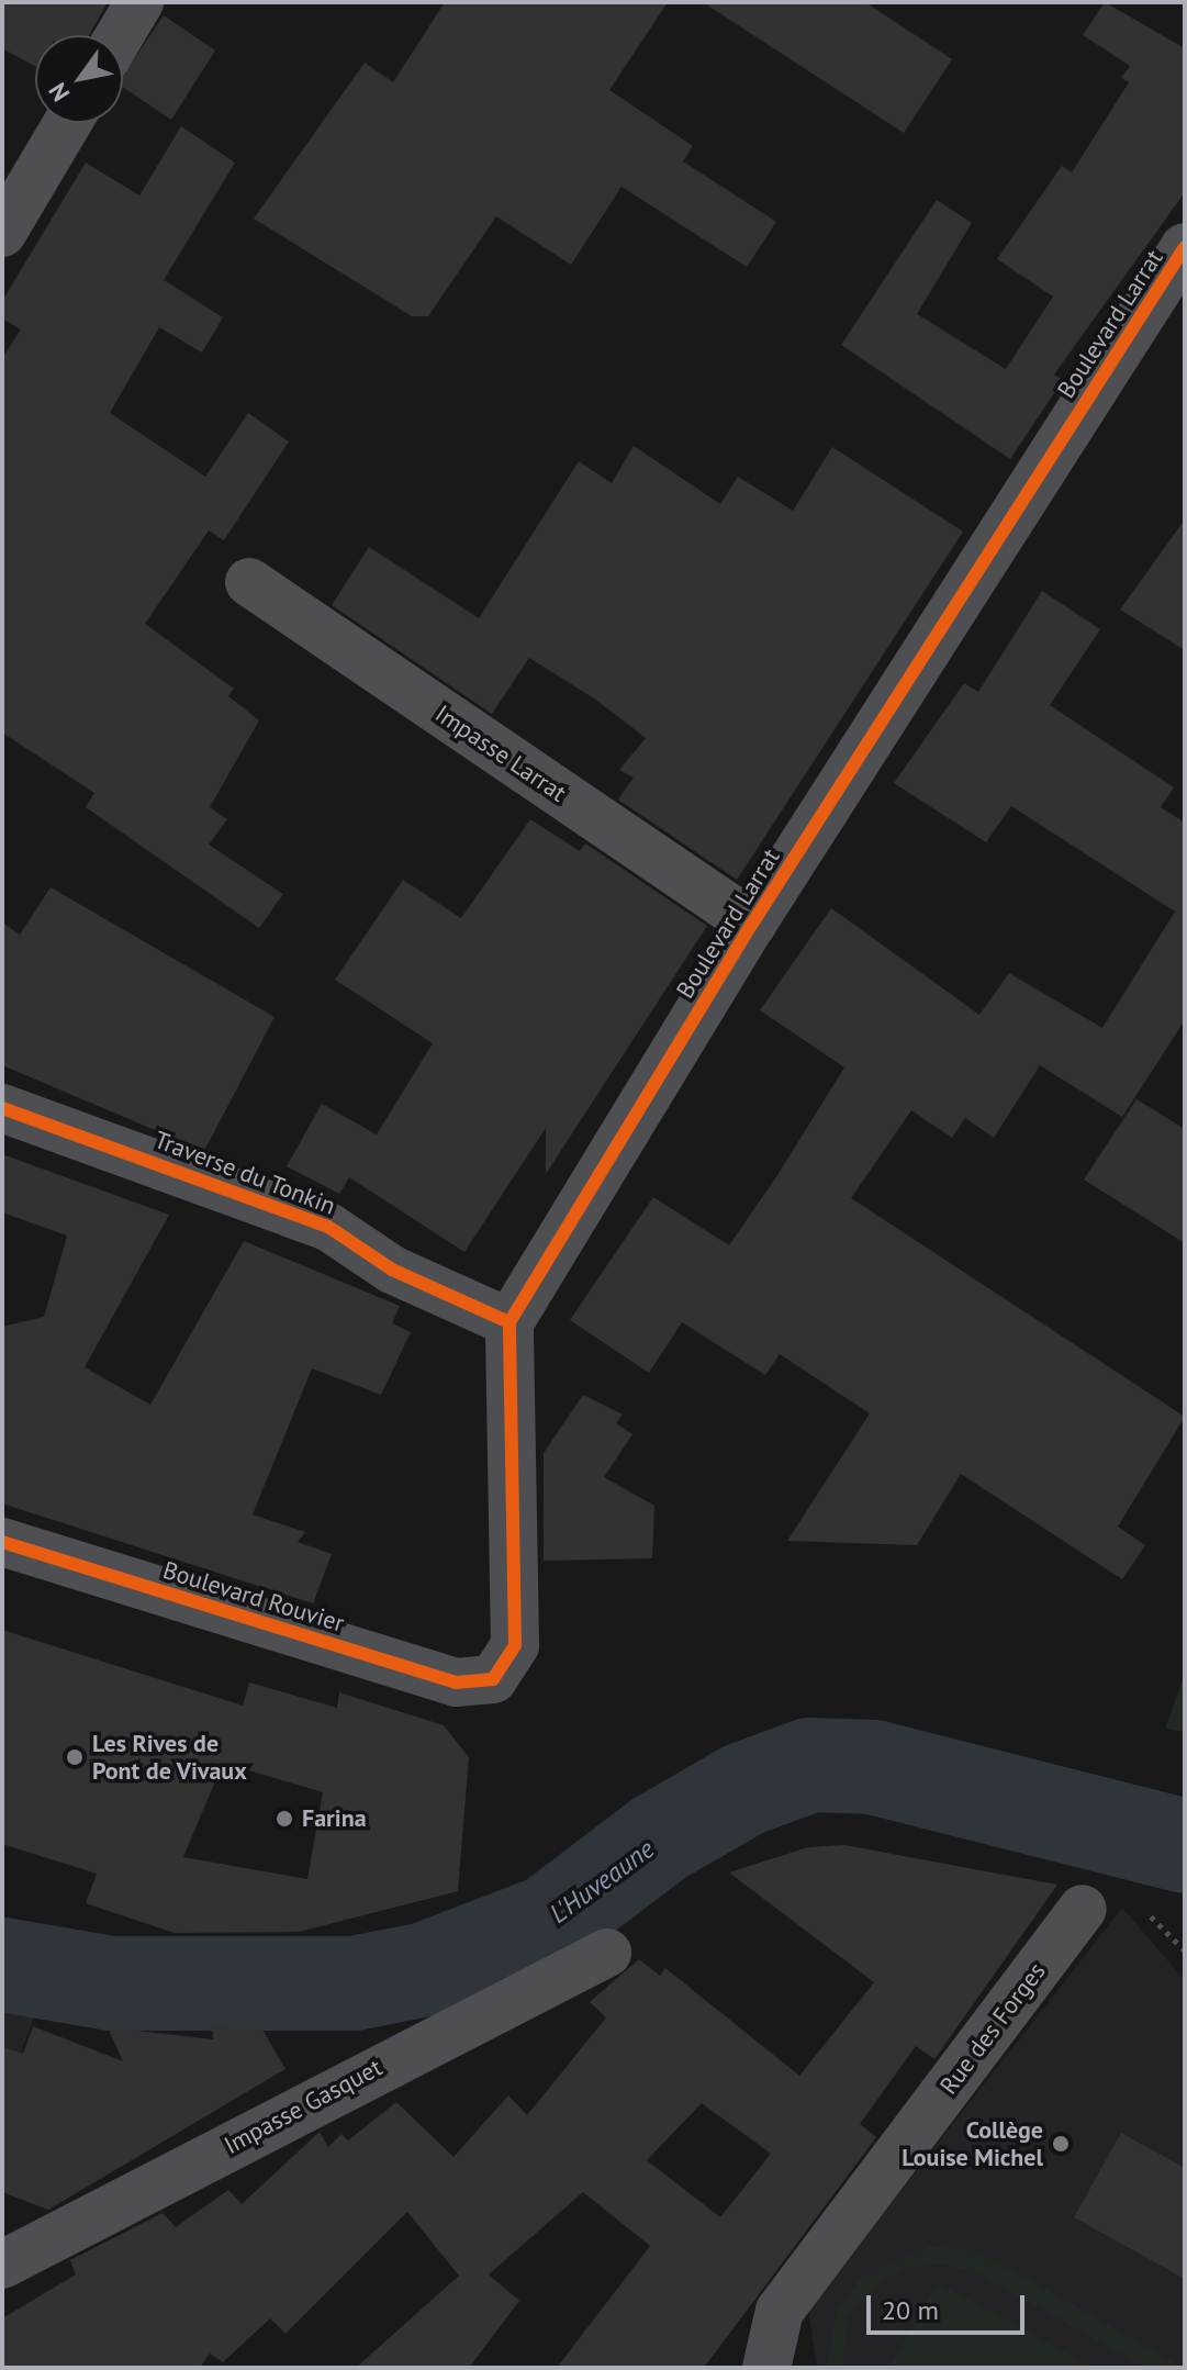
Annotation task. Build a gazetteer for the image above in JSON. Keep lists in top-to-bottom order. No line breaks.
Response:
{"streets":{"street":["Boulevard Larrat","Impasse Larrat","Traverse du Tonkin","Boulevard Rouvier","Rue des Forges","Impasse Gasquet"]},"crossings":[["Boulevard Larrat","Impasse Larrat"],["Boulevard Larrat","Traverse du Tonkin"],["Boulevard Larrat","Boulevard Rouvier"],["Traverse du Tonkin","Boulevard Rouvier"]],"water":["L'Huveaune"],"places":["Les Rives de Pont de Vivaux","Farina","Collège Louise Michel"],"scale_bar":"20 m","north":"bottom left"}
